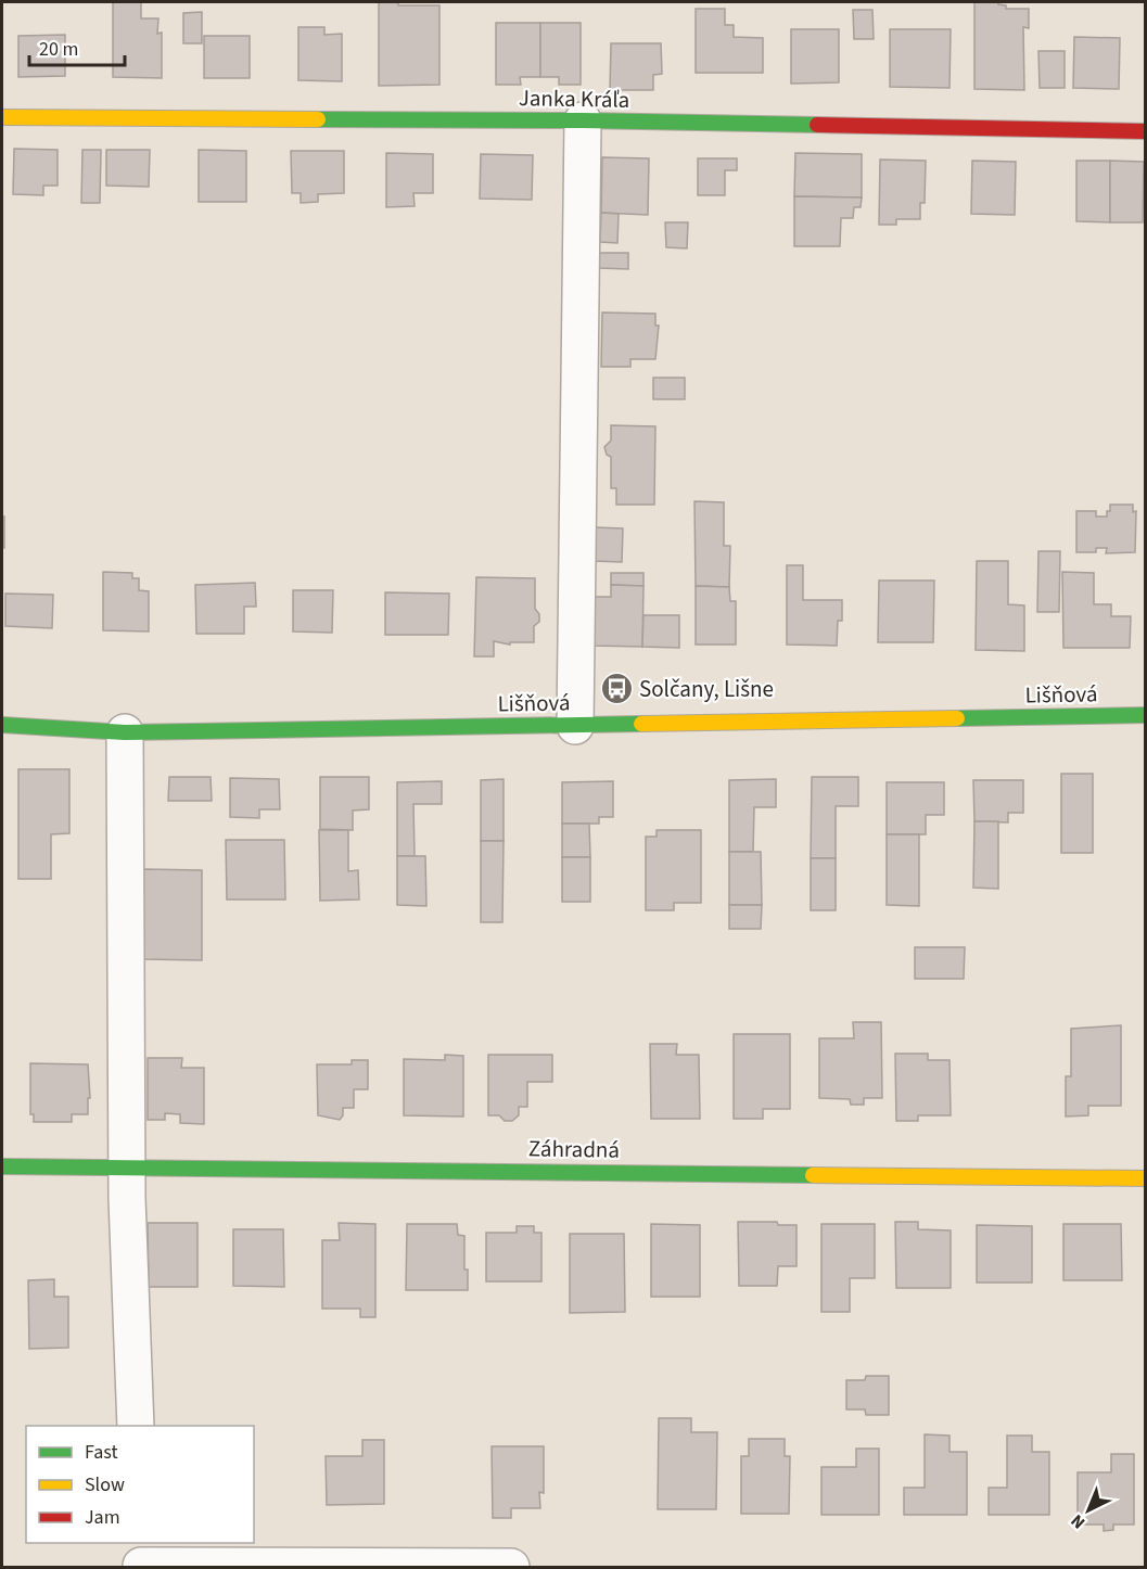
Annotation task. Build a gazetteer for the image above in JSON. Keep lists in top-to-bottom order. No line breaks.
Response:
{"streets":{"street":["Janka Kráľa","Lišňová","Záhradná"]},"places":{"bus stop":["Solčany, Lišne"]},"legend":["Fast","Slow","Jam"],"scale_bar":"20 m","north":"bottom left"}
